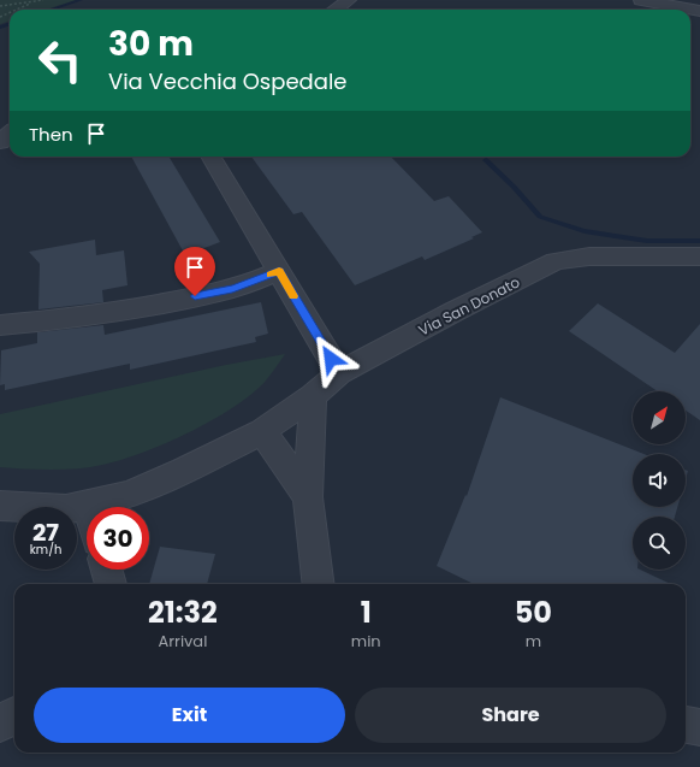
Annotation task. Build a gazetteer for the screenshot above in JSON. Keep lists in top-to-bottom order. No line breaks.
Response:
{"streets":{"street":["Via San Donato"]},"north":"top right","page":{"turn":["30 m","Via Vecchia Ospedale"],"then":"Then","speed":"27 km/h","limit":"30","eta":["21:32","Arrival","1","min","50","m"],"buttons":["Exit","Share"]}}
